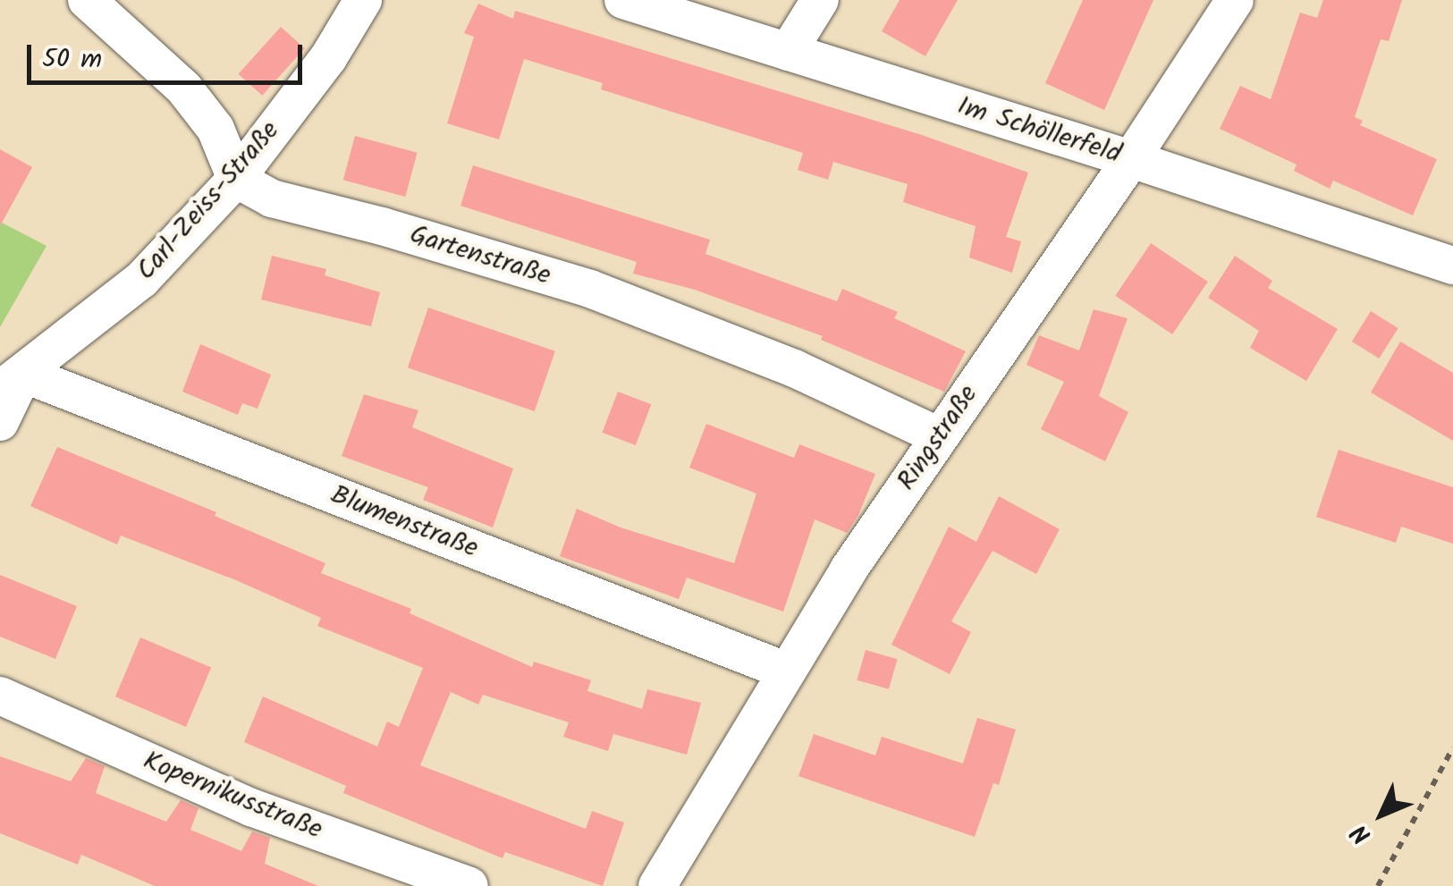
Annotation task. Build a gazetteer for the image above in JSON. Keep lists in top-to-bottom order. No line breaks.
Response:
{"streets":{"street":["Im Schöllerfeld","Carl-Zeiss-Straße","Gartenstraße","Ringstraße","Blumenstraße","Kopernikusstraße"]},"crossings":[["Im Schöllerfeld","Ringstraße"],["Carl-Zeiss-Straße","Gartenstraße"],["Carl-Zeiss-Straße","Blumenstraße"],["Gartenstraße","Ringstraße"],["Ringstraße","Blumenstraße"]],"scale_bar":"50 m","north":"bottom left"}
